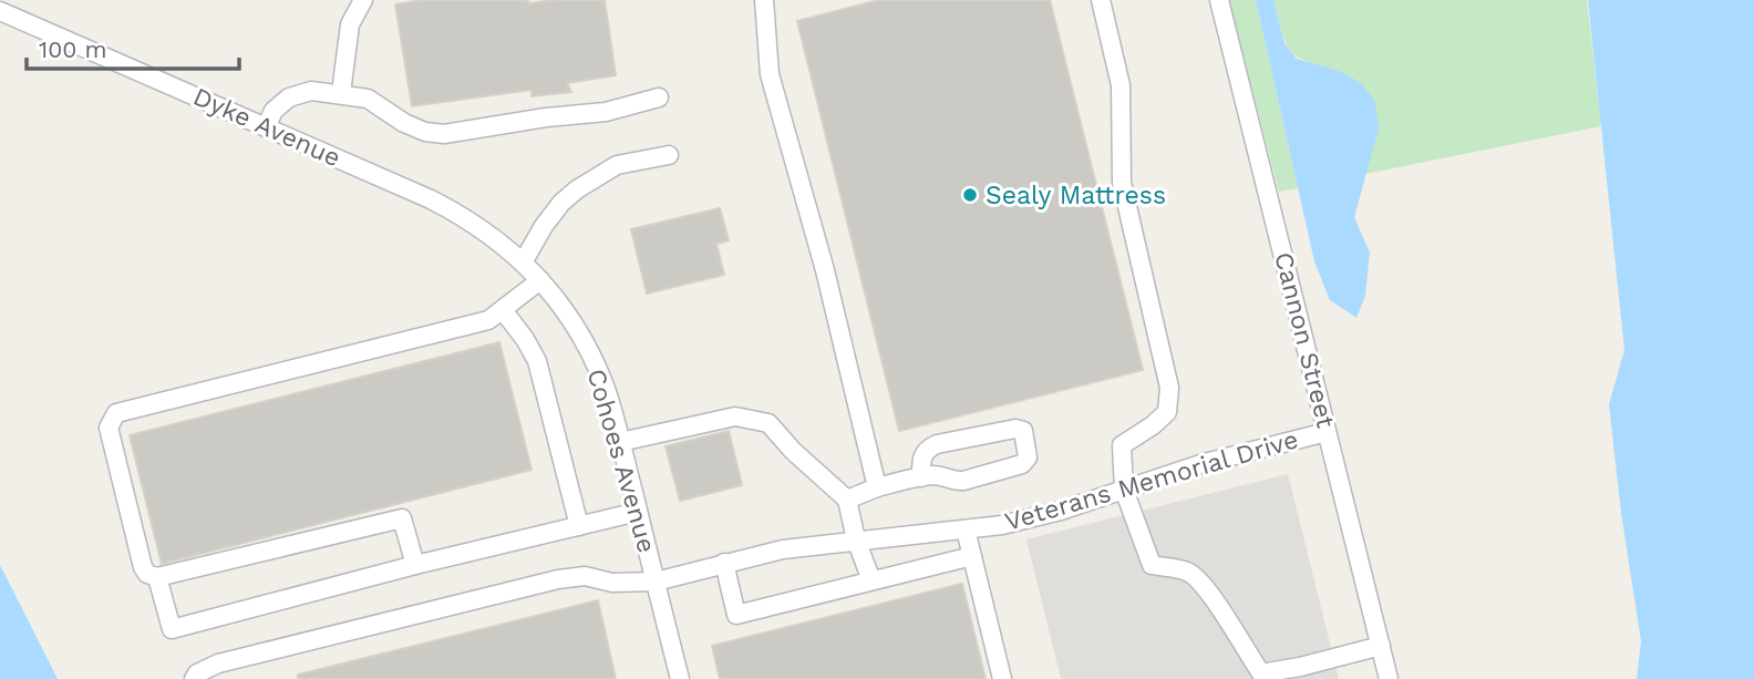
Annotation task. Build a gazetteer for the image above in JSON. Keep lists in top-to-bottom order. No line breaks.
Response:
{"streets":{"street":["Dyke Avenue","Cannon Street","Cohoes Avenue","Veterans Memorial Drive"]},"crossings":[["Dyke Avenue","Cohoes Avenue"],["Cannon Street","Veterans Memorial Drive"],["Cohoes Avenue","Veterans Memorial Drive"]],"places":["Sealy Mattress"],"scale_bar":"100 m"}
